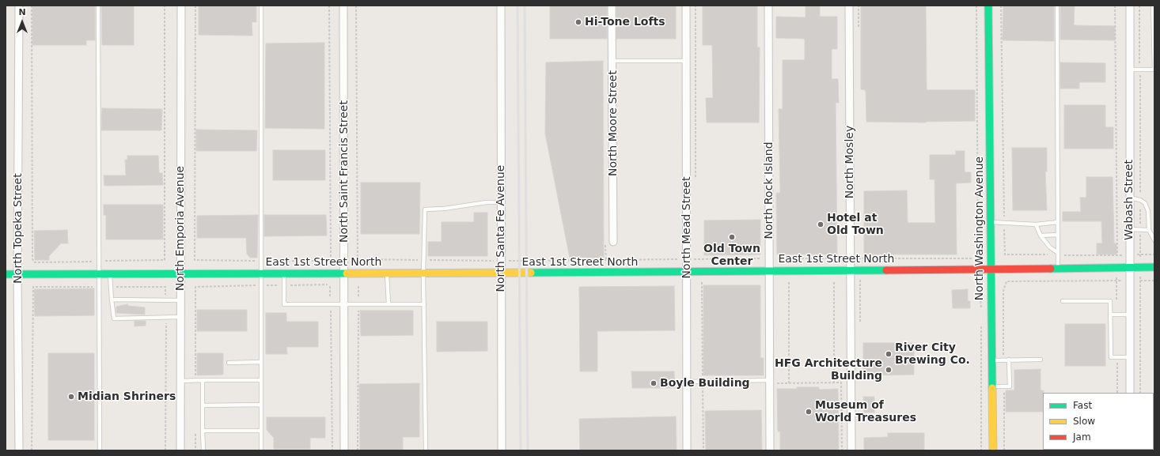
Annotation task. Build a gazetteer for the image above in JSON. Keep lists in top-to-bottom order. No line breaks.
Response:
{"streets":{"street":["North Moore Street","North Mosley","North Saint Francis Street","North Rock Island","Wabash Street","North Mead Street","North Topeka Street","North Emporia Avenue","North Santa Fe Avenue","North Washington Avenue","East 1st Street North"]},"crossings":[["North Mosley","East 1st Street North"],["North Saint Francis Street","East 1st Street North"],["North Rock Island","East 1st Street North"],["Wabash Street","East 1st Street North"],["North Mead Street","East 1st Street North"],["North Topeka Street","East 1st Street North"],["North Emporia Avenue","East 1st Street North"],["North Santa Fe Avenue","East 1st Street North"],["North Washington Avenue","East 1st Street North"]],"places":["Hi-Tone Lofts","Hotel at Old Town","Old Town Center","River City Brewing Co.","HFG Architecture Building","Boyle Building","Midian Shriners","Museum of World Treasures"],"legend":["Fast","Slow","Jam"],"north":"top"}
